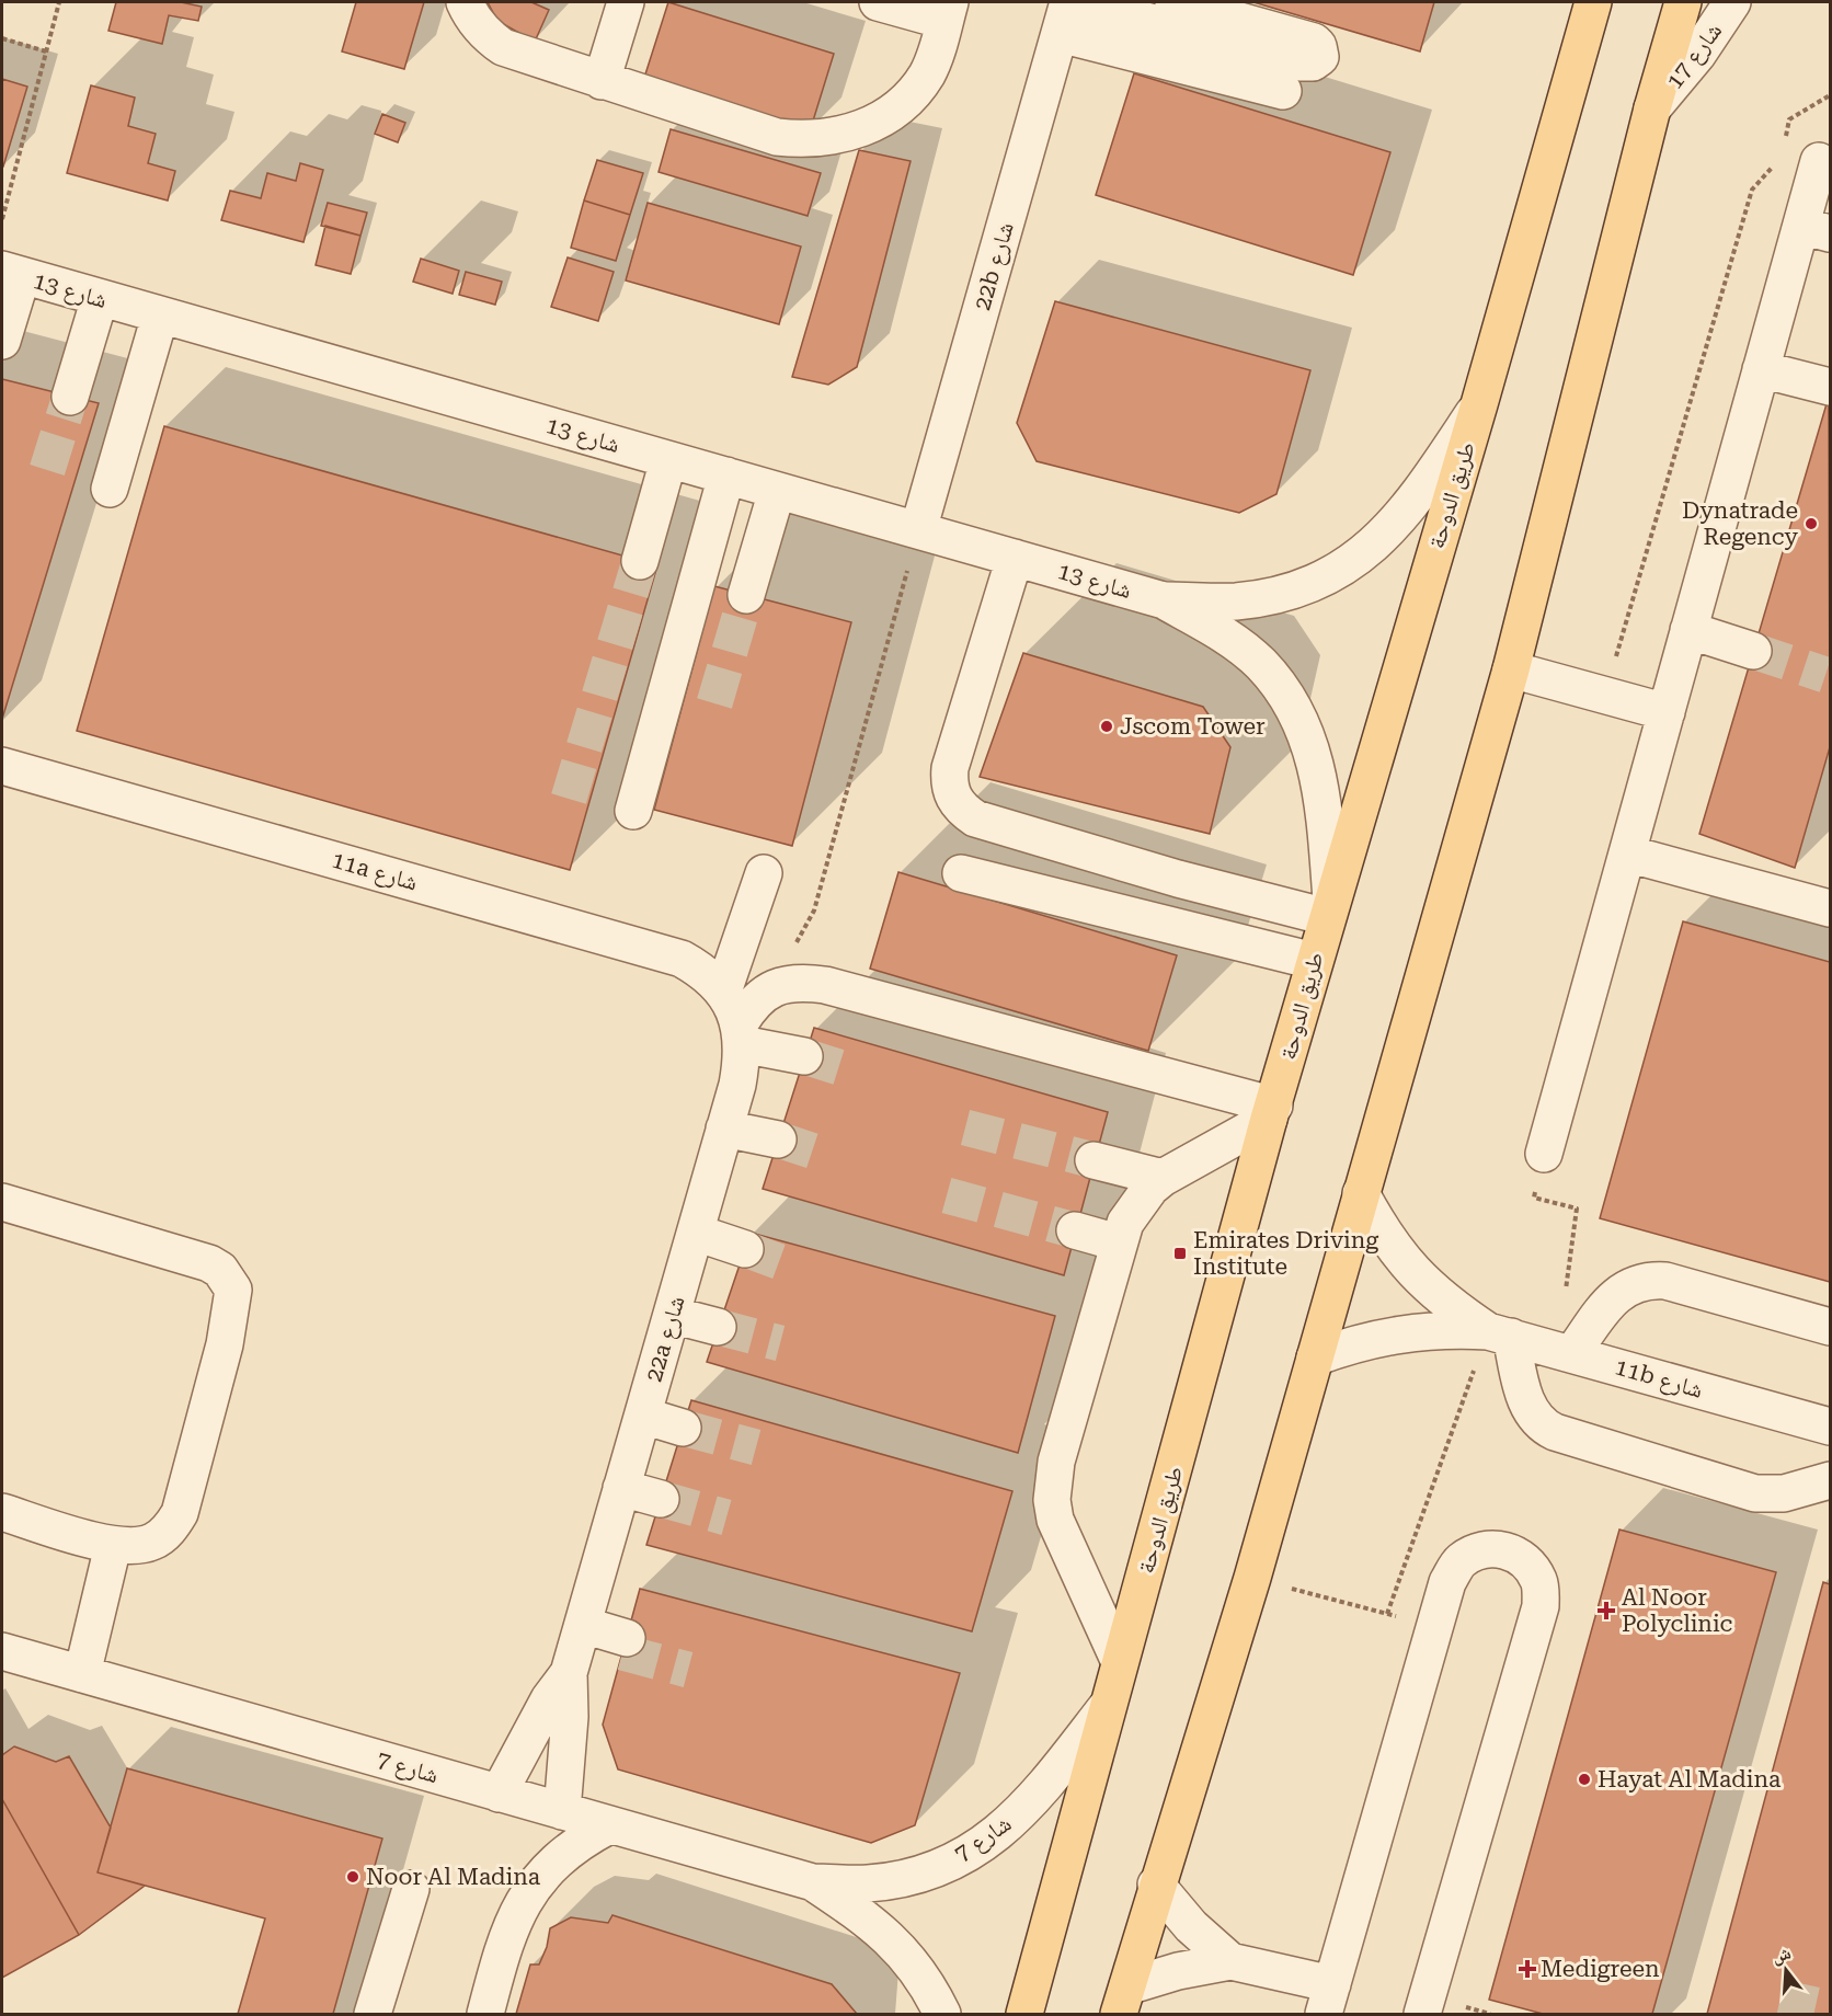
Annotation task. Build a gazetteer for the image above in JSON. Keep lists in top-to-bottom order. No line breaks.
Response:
{"streets":{"main road":["طريق الدوحة"],"street":["شارع 17","22b شارع","شارع 13","11a شارع","22a شارع","11b شارع","شارع 7"]},"crossings":[["22b شارع","شارع 13"],["شارع 13","طريق الدوحة"],["طريق الدوحة","شارع 7"],["11a شارع","22a شارع"],["22a شارع","شارع 7"]],"places":{"other":["Dynatrade Regency","Jscom Tower","Hayat Al Madina","Noor Al Madina"],"transit":["Emirates Driving Institute"],"health":["Al Noor Polyclinic","Medigreen"]},"north":"top"}
